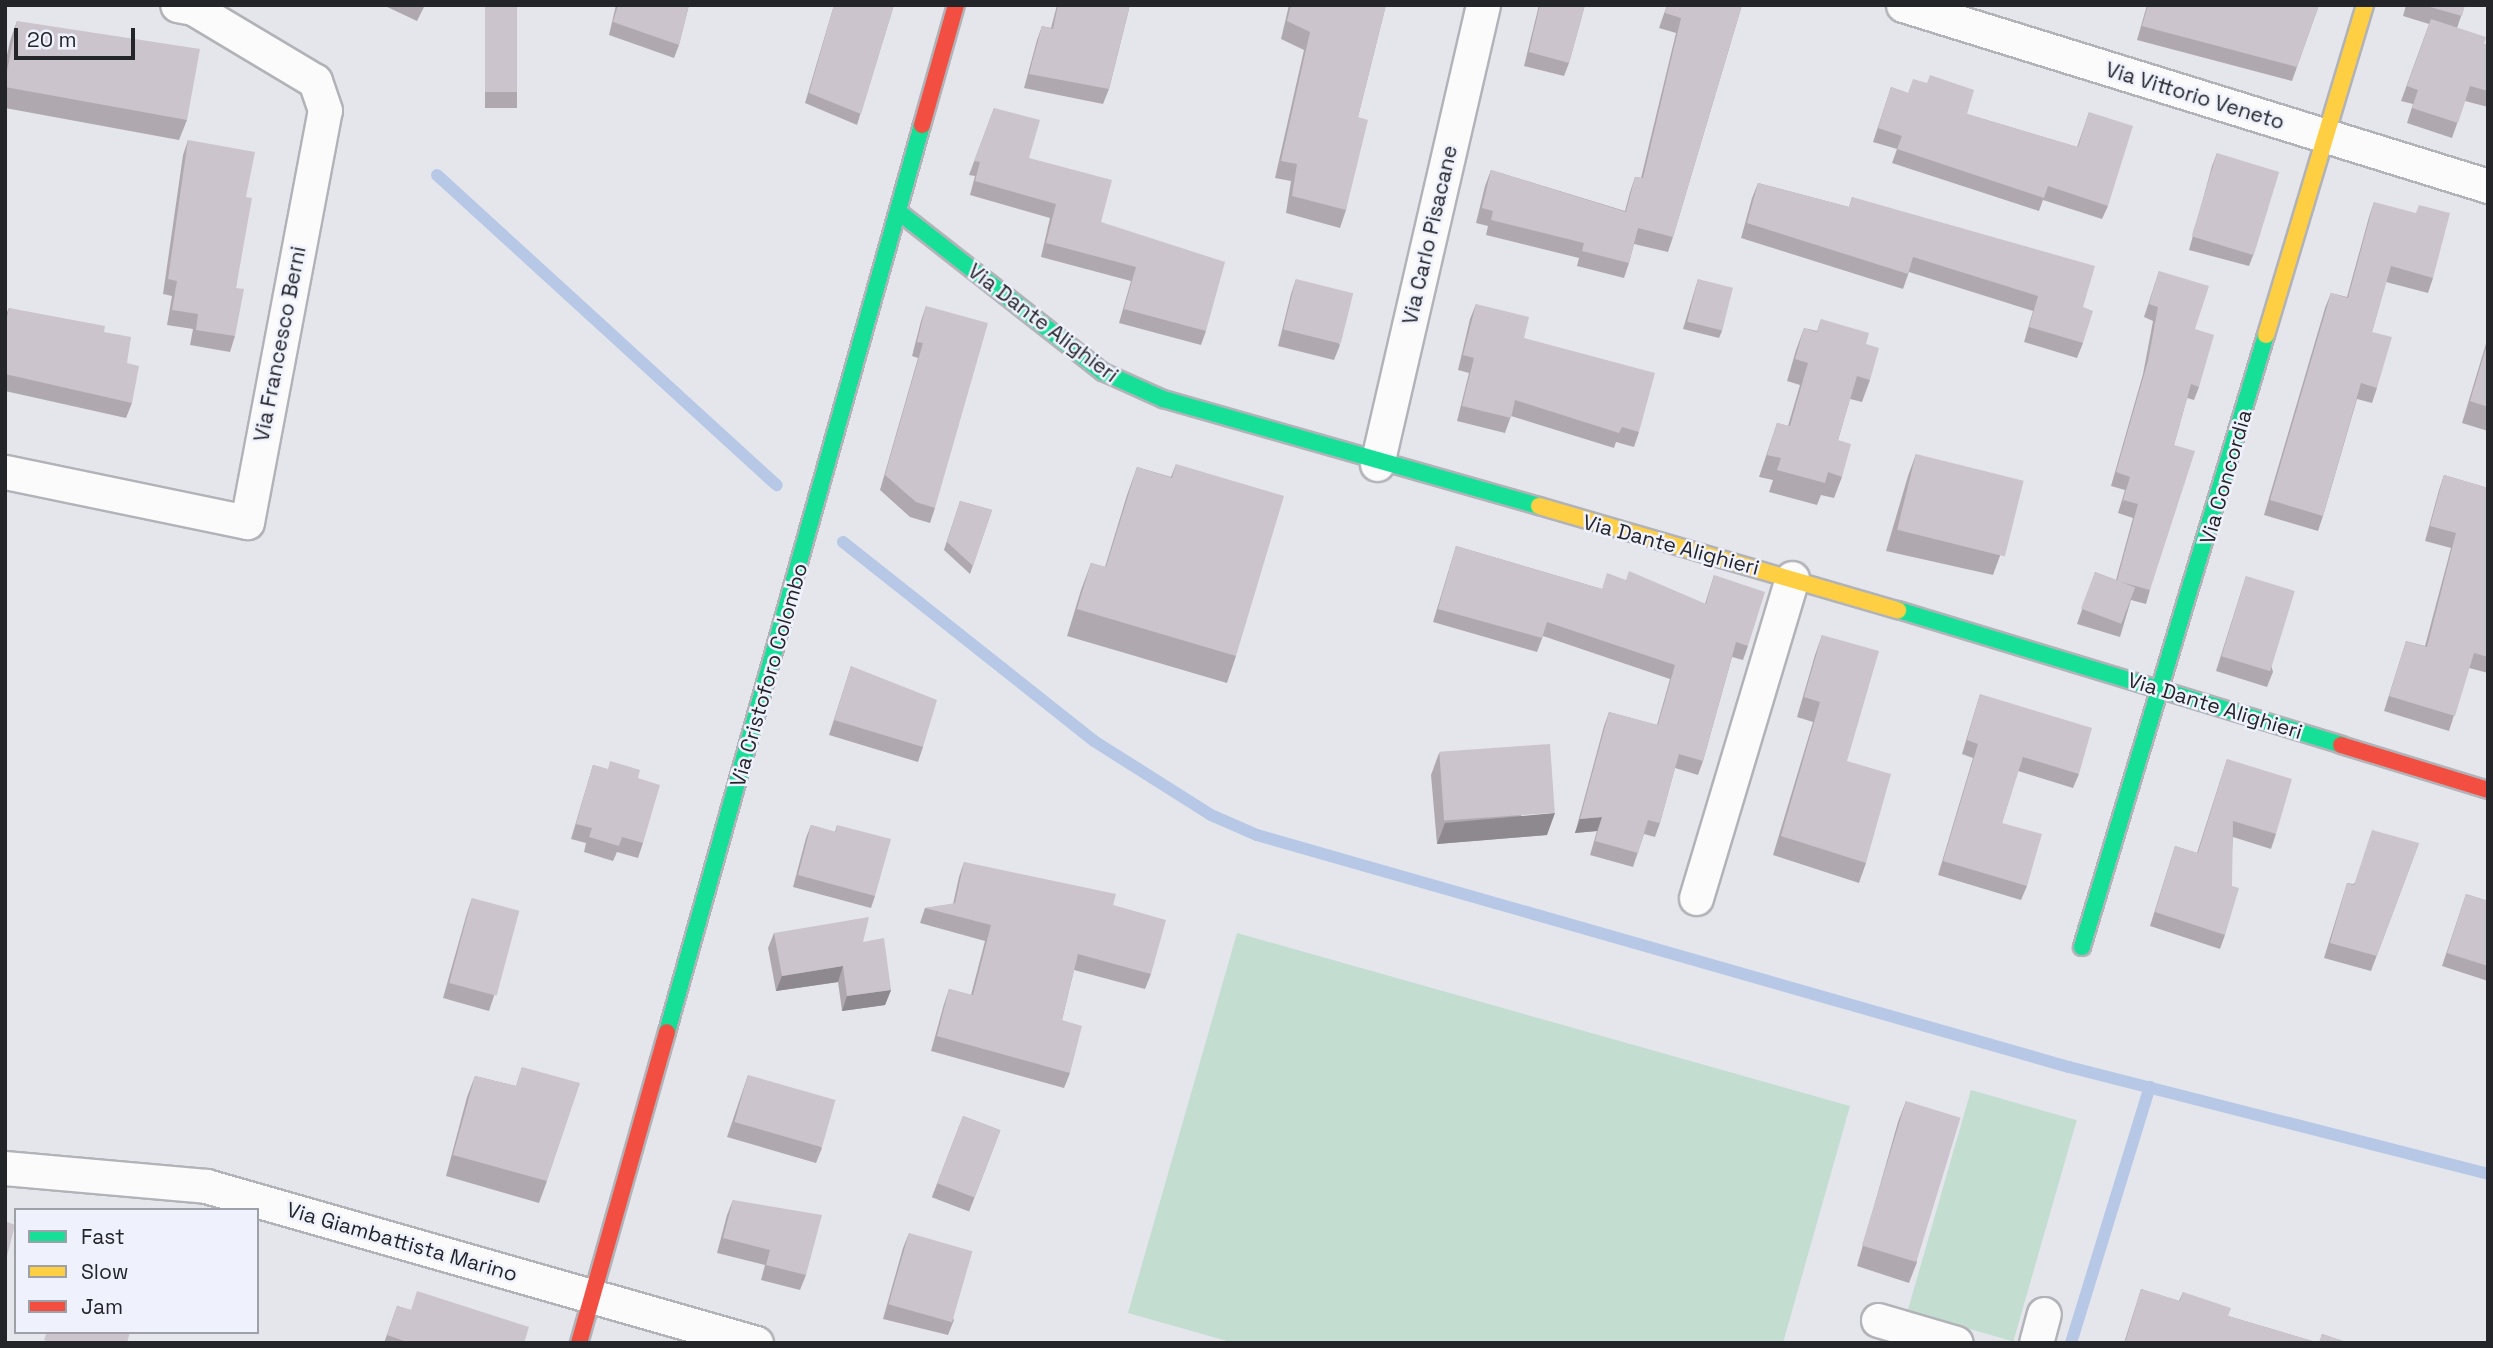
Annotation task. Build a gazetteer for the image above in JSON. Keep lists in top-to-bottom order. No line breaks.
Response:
{"streets":{"street":["Via Vittorio Veneto","Via Carlo Pisacane","Via Dante Alighieri","Via Francesco Berni","Via Concordia","Via Cristoforo Colombo","Via Giambattista Marino"]},"crossings":[["Via Vittorio Veneto","Via Concordia"],["Via Carlo Pisacane","Via Dante Alighieri"],["Via Dante Alighieri","Via Concordia"],["Via Dante Alighieri","Via Cristoforo Colombo"],["Via Cristoforo Colombo","Via Giambattista Marino"]],"legend":["Fast","Slow","Jam"],"scale_bar":"20 m"}
